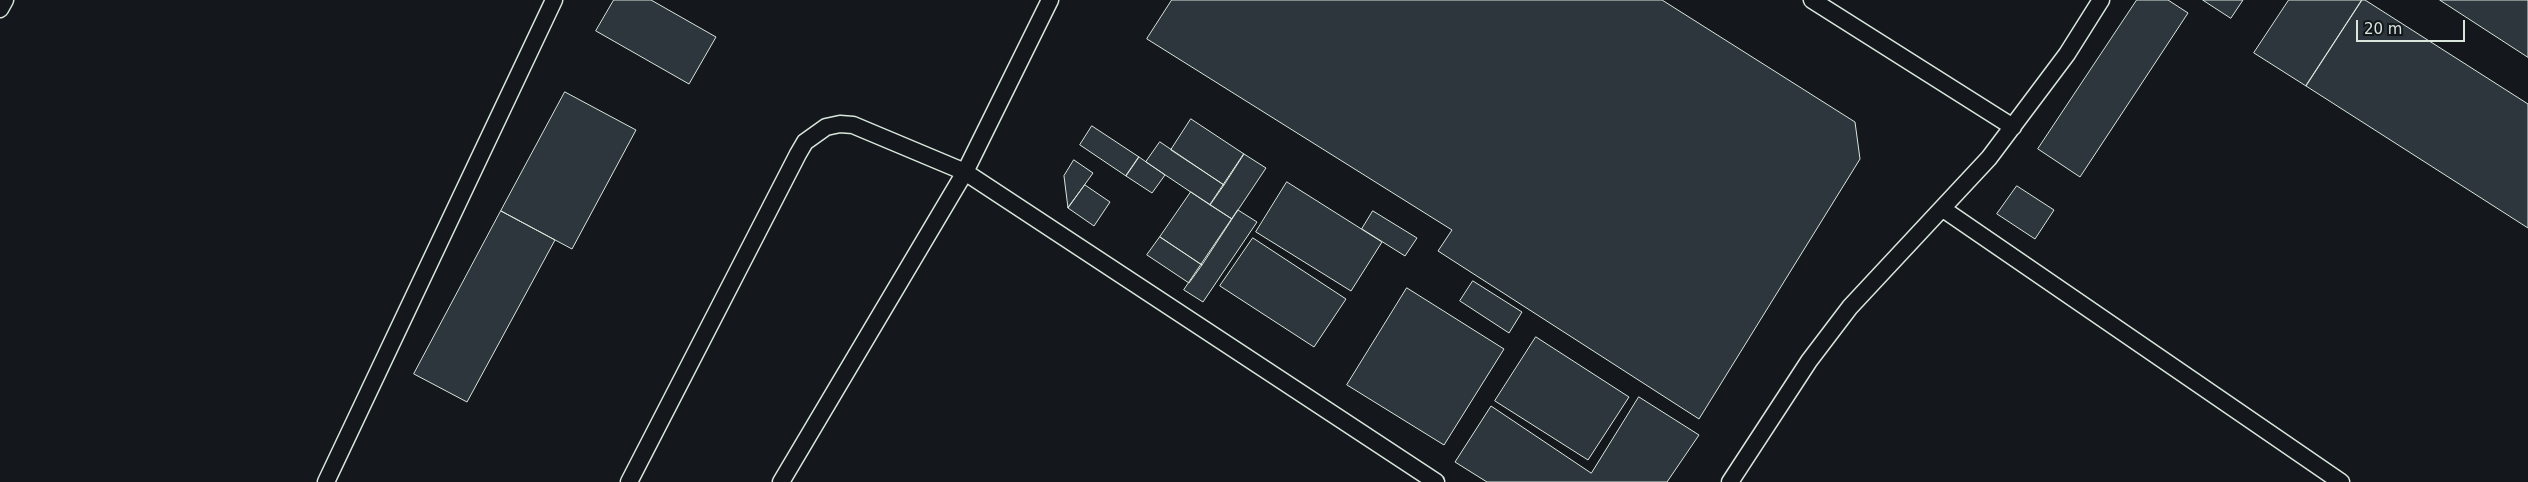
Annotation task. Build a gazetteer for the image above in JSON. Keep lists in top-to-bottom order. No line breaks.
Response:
{"scale_bar":"20 m"}
